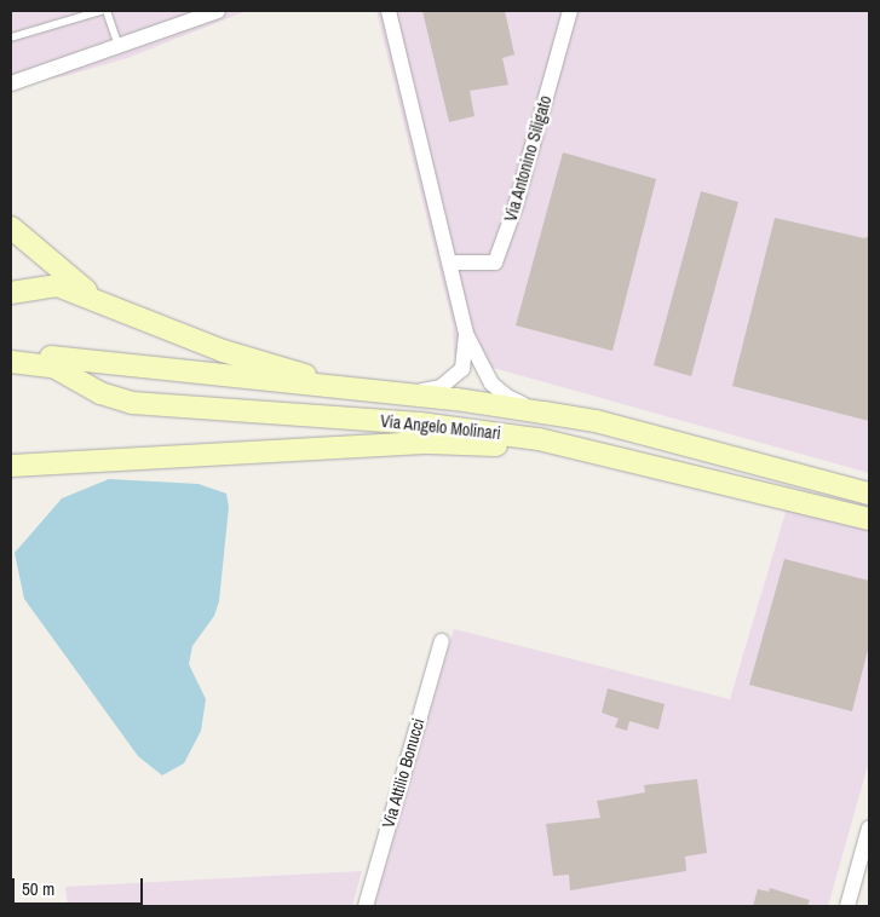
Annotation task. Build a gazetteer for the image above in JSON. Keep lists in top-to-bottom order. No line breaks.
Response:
{"streets":{"street":["Via Antonino Siligato","Via Angelo Molinari","Via Attilio Bonucci"]},"scale_bar":"50 m"}
